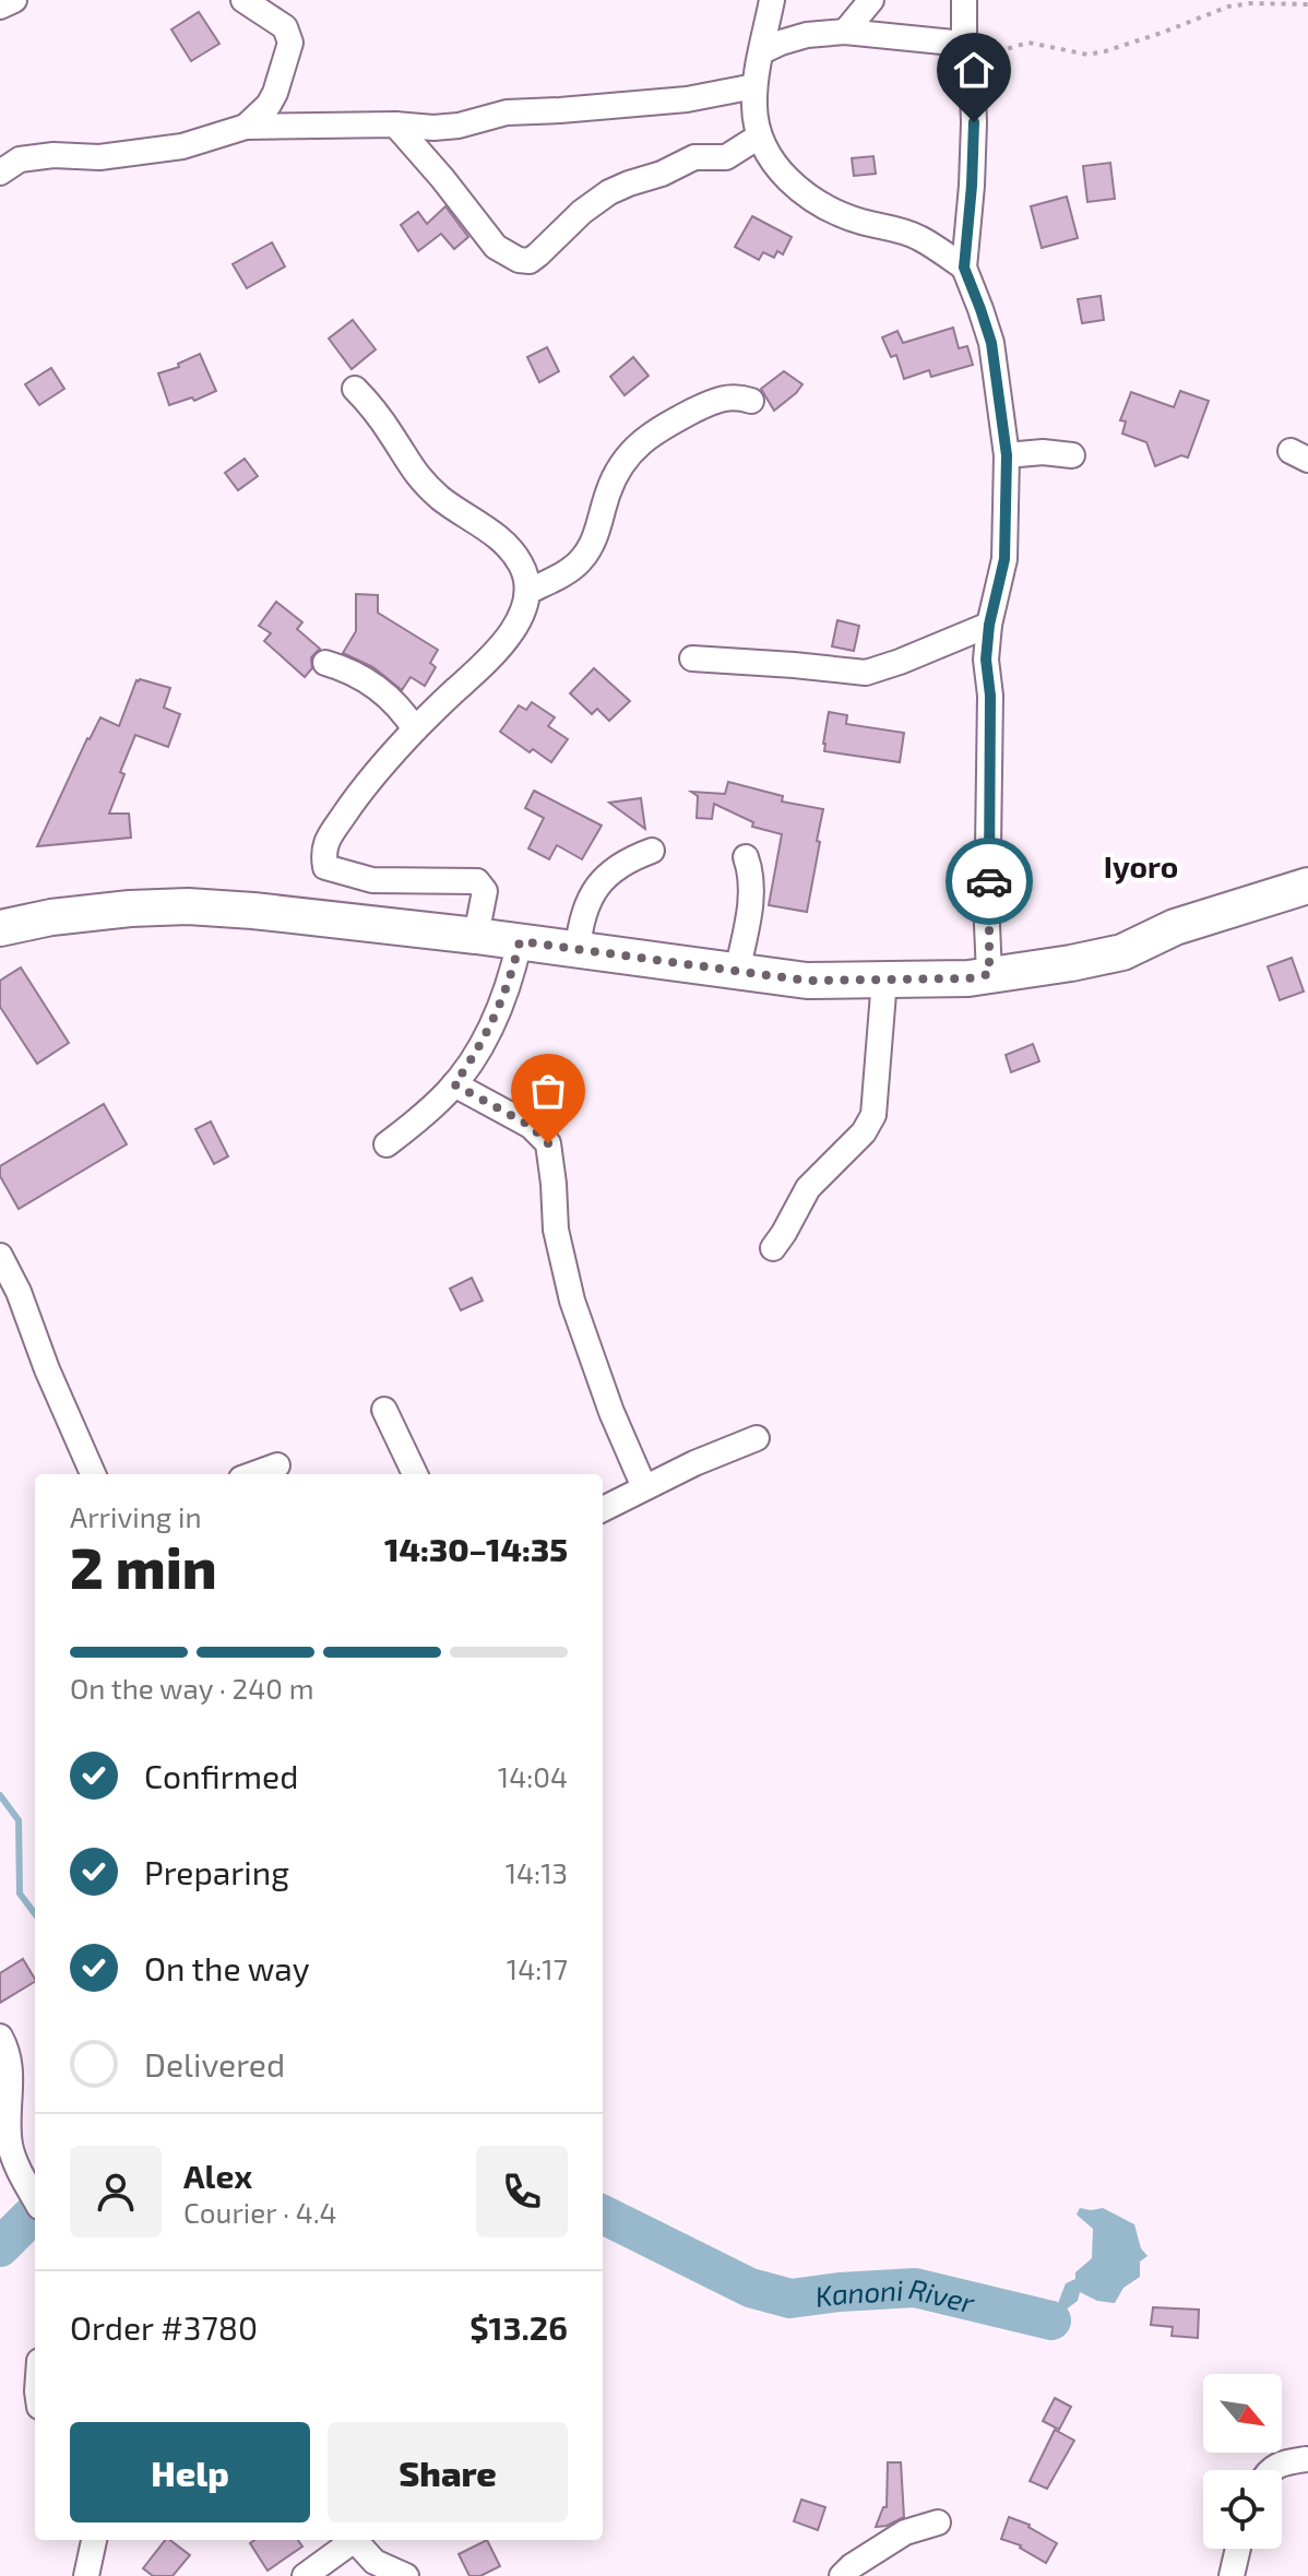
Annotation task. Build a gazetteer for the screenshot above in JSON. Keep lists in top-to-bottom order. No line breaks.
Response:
{"districts":["Iyoro"],"water":["Kanoni River"],"north":"bottom right","page":{"heading":["2 min","Arriving in","14:30–14:35"],"panel":["Alex","Courier · 4.4","Order #3780","$13.26"],"bar":"On the way · 240 m","list":[["Confirmed","14:04"],["Preparing","14:13"],["On the way","14:17"],"Delivered"],"buttons":["Help","Share"]}}
